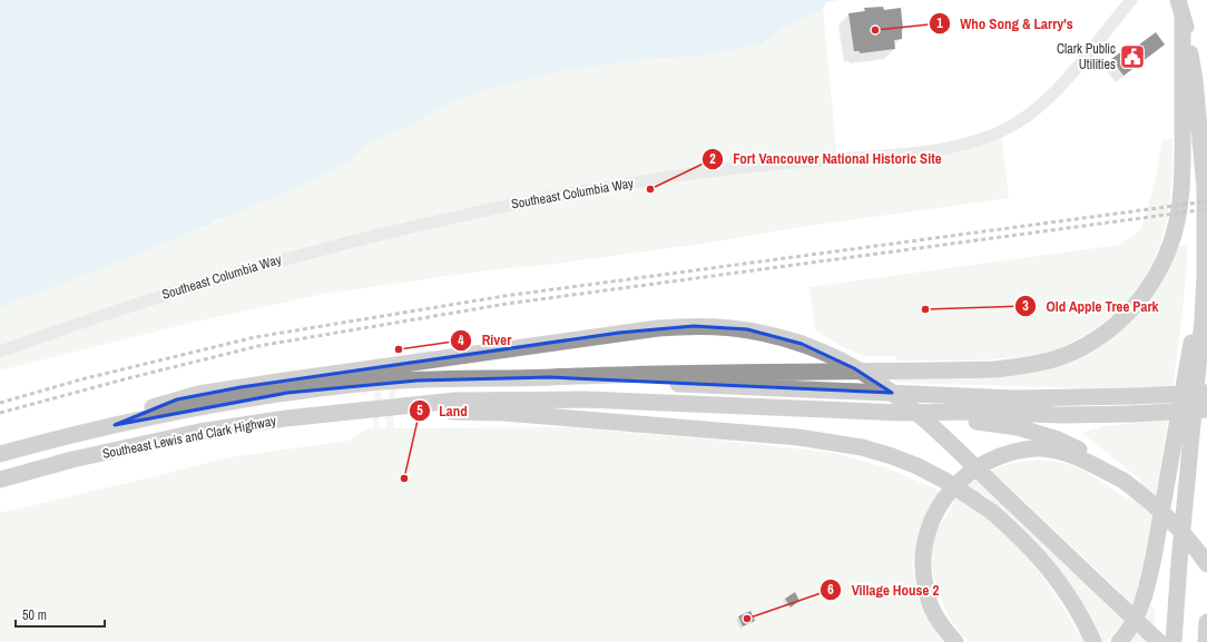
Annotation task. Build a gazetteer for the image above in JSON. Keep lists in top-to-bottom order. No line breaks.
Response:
{"streets":{"highway":["Southeast Lewis and Clark Highway"],"street":["Southeast Columbia Way"]},"places":{"other":["Who Song & Larry's","Fort Vancouver National Historic Site","Old Apple Tree Park","River","Land","Village House 2"],"public building":["Clark Public Utilities"]},"scale_bar":"50 m"}
